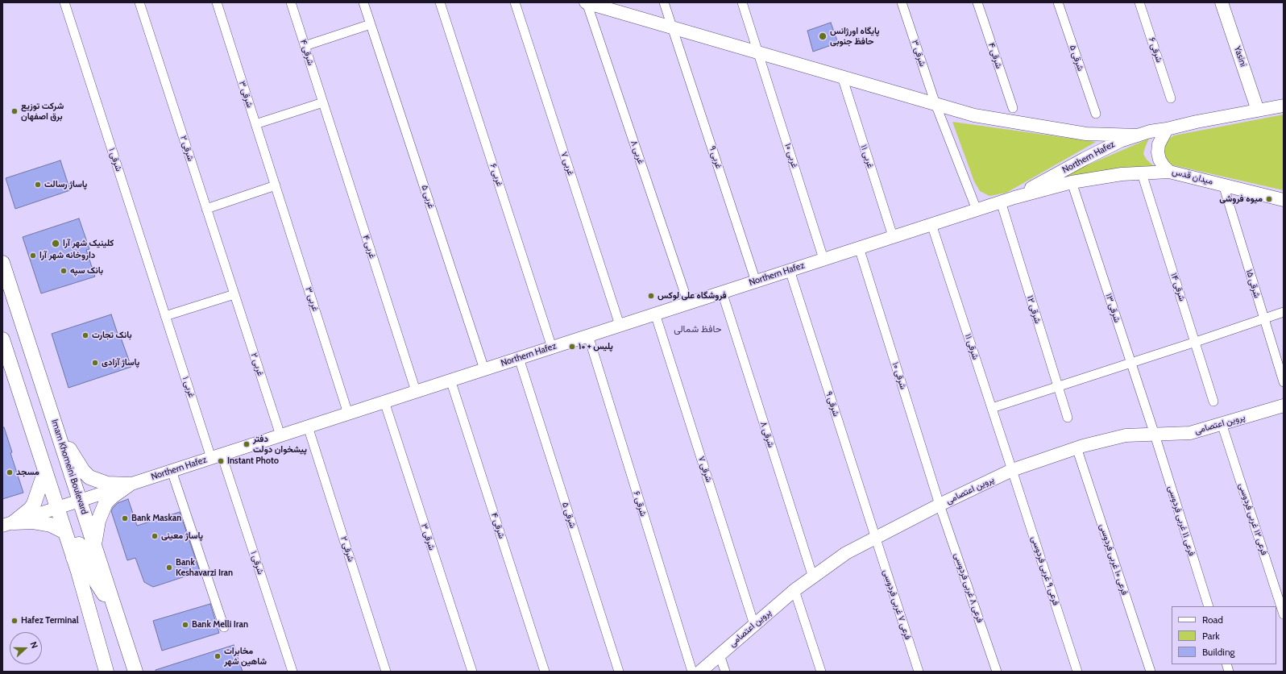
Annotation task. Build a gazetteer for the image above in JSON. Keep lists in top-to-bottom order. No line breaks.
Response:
{"streets":{"main road":["Yasini","Northern Hafez","میدان قدس","پروین اعتصامی","Imam Khomeini Boulevard"],"street":["۶ شرقی","۴ شرقی","۳ شرقی","۵ شرقی","۲ شرقی","۸ غربی","۱۰ غربی","۱۱ غربی","۹ غربی","۱ شرقی","۷ غربی","۶ غربی","۵ غربی","۴ غربی","۱۵ شرقی","۱۴ شرقی","۳ غربی","۱۳ شرقی","۱۲ شرقی","۱۱ شرقی","۲ غربی","شرقی ۱۰","۱ غربی","شرقی ۹","۸ شرقی","۷ شرقی","فرعی ۱۲ غربی فردوسی","فرعی ۱۱ غربی فردوسی","فرعی ۱۰ غربی فردوسی","فرعی ۹ غربی فردوسی","فرعی ۸ غربی فردوسی","فرعی ۷ غربی فردوسی"]},"crossings":[["۶ شرقی","Northern Hafez"],["۴ شرقی","Northern Hafez"],["۴ شرقی","۴ غربی"],["۳ شرقی","Northern Hafez"],["۳ شرقی","۳ غربی"],["۵ شرقی","Northern Hafez"],["۲ شرقی","Northern Hafez"],["۲ شرقی","۲ غربی"],["۸ غربی","Northern Hafez"],["۱۰ غربی","Northern Hafez"],["۱۱ غربی","Northern Hafez"],["۹ غربی","Northern Hafez"],["Northern Hafez","۱ شرقی"],["Northern Hafez","۷ غربی"],["Northern Hafez","۶ غربی"],["Northern Hafez","میدان قدس"],["Northern Hafez","۵ غربی"],["Northern Hafez","۴ غربی"],["Northern Hafez","۱۴ شرقی"],["Northern Hafez","۳ غربی"],["Northern Hafez","۱۳ شرقی"],["Northern Hafez","۱۲ شرقی"],["Northern Hafez","۱۱ شرقی"],["Northern Hafez","۲ غربی"],["Northern Hafez","شرقی ۱۰"],["Northern Hafez","۱ غربی"],["Northern Hafez","شرقی ۹"],["Northern Hafez","۸ شرقی"],["Northern Hafez","Imam Khomeini Boulevard"],["Northern Hafez","۷ شرقی"],["۱ شرقی","۱ غربی"],["میدان قدس","۱۵ شرقی"],["۱۳ شرقی","پروین اعتصامی"],["۱۳ شرقی","فرعی ۱۱ غربی فردوسی"],["۱۱ شرقی","پروین اعتصامی"],["۱۱ شرقی","فرعی ۹ غربی فردوسی"],["شرقی ۱۰","پروین اعتصامی"],["شرقی ۱۰","فرعی ۸ غربی فردوسی"],["شرقی ۹","پروین اعتصامی"],["شرقی ۹","فرعی ۷ غربی فردوسی"],["پروین اعتصامی","۸ شرقی"],["پروین اعتصامی","۷ شرقی"],["پروین اعتصامی","فرعی ۱۲ غربی فردوسی"],["پروین اعتصامی","فرعی ۱۱ غربی فردوسی"],["پروین اعتصامی","فرعی ۱۰ غربی فردوسی"],["پروین اعتصامی","فرعی ۹ غربی فردوسی"],["پروین اعتصامی","فرعی ۸ غربی فردوسی"],["پروین اعتصامی","فرعی ۷ غربی فردوسی"]],"districts":["حافظ شمالی"],"places":["پایگاه اورژانس حافظ جنوبی","شرکت توزیع برق اصفهان","پاساژ رسالت","میوه فروشی","کلینیک شهر آرا","داروخانه شهر آرا","بانک سپه","فروشگاه علی لوکس","بانک تجارت","پلیس + ۱۰","پاساژ آزادی","دفتر پیشخوان دولت","Instant Photo","مسجد","Bank Maskan","پاساژ معینی","Bank Keshavarzi Iran","Hafez Terminal","Bank Melli Iran","مخابرات شاهین شهر"],"legend":["Road","Park","Building"],"north":"right"}
